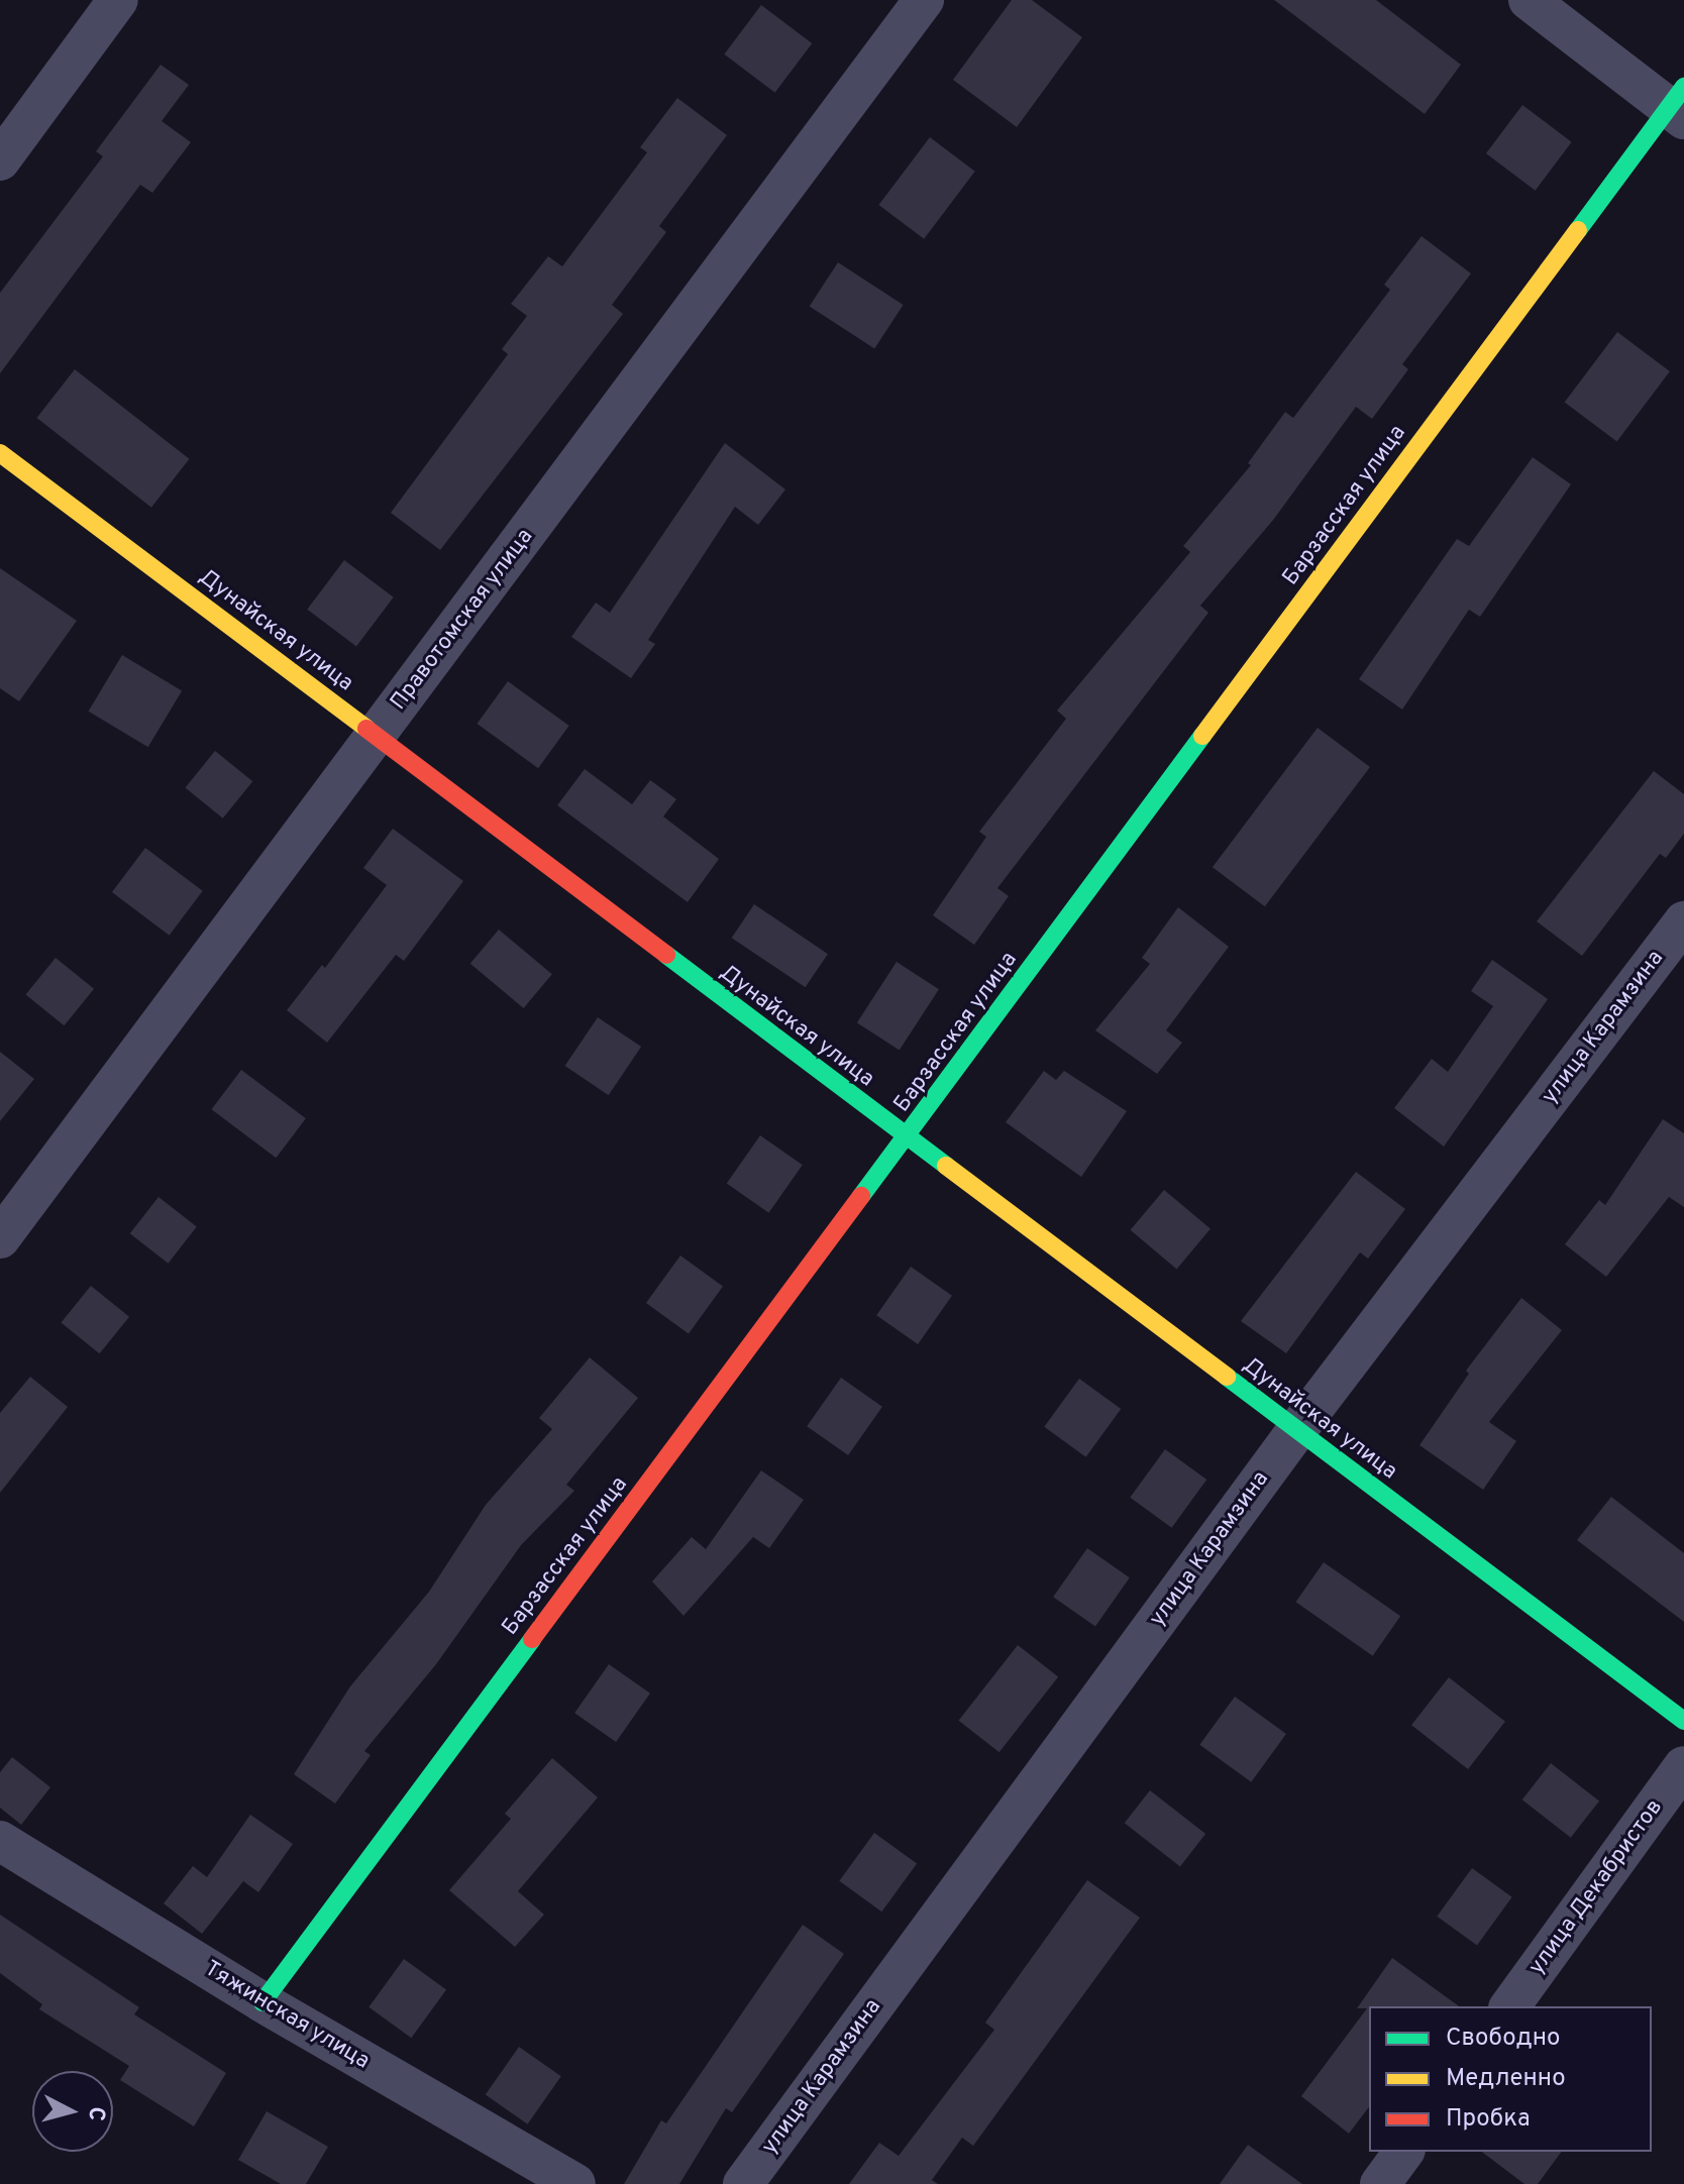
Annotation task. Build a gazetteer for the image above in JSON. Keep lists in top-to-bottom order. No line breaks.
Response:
{"streets":{"street":["Барзасская улица","Правотомская улица","Дунайская улица","улица Карамзина","улица Декабристов","Тяжинская улица"]},"crossings":[["Барзасская улица","Дунайская улица"],["Барзасская улица","Тяжинская улица"],["Правотомская улица","Дунайская улица"],["Дунайская улица","улица Карамзина"]],"legend":["Свободно","Медленно","Пробка"],"north":"right"}
